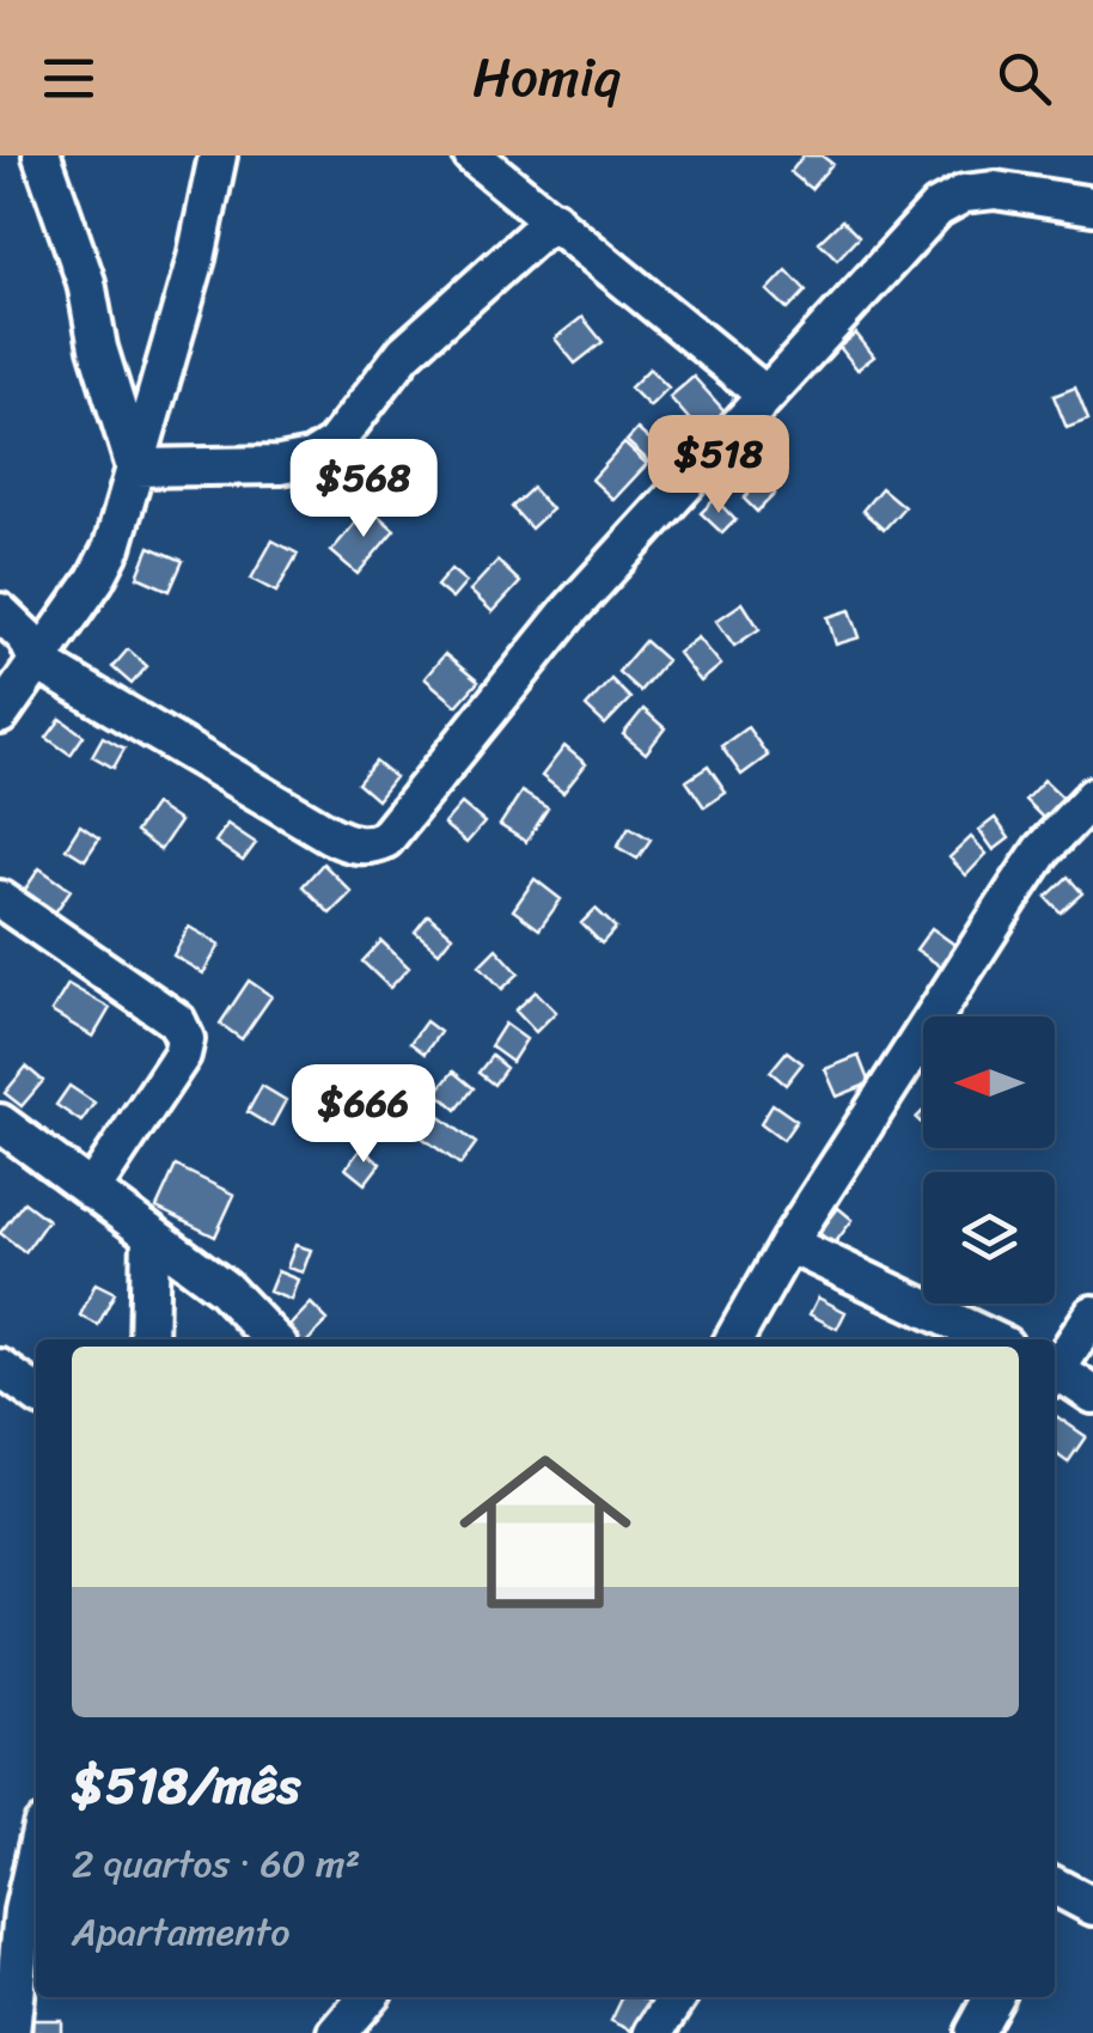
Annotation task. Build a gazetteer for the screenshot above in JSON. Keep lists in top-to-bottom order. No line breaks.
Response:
{"north":"left","page":{"header":"Homiq","price":["$518","$568","$666"],"list":[{"name":"$518/mês","note":"2 quartos · 60 m² · Apartamento"}]}}
